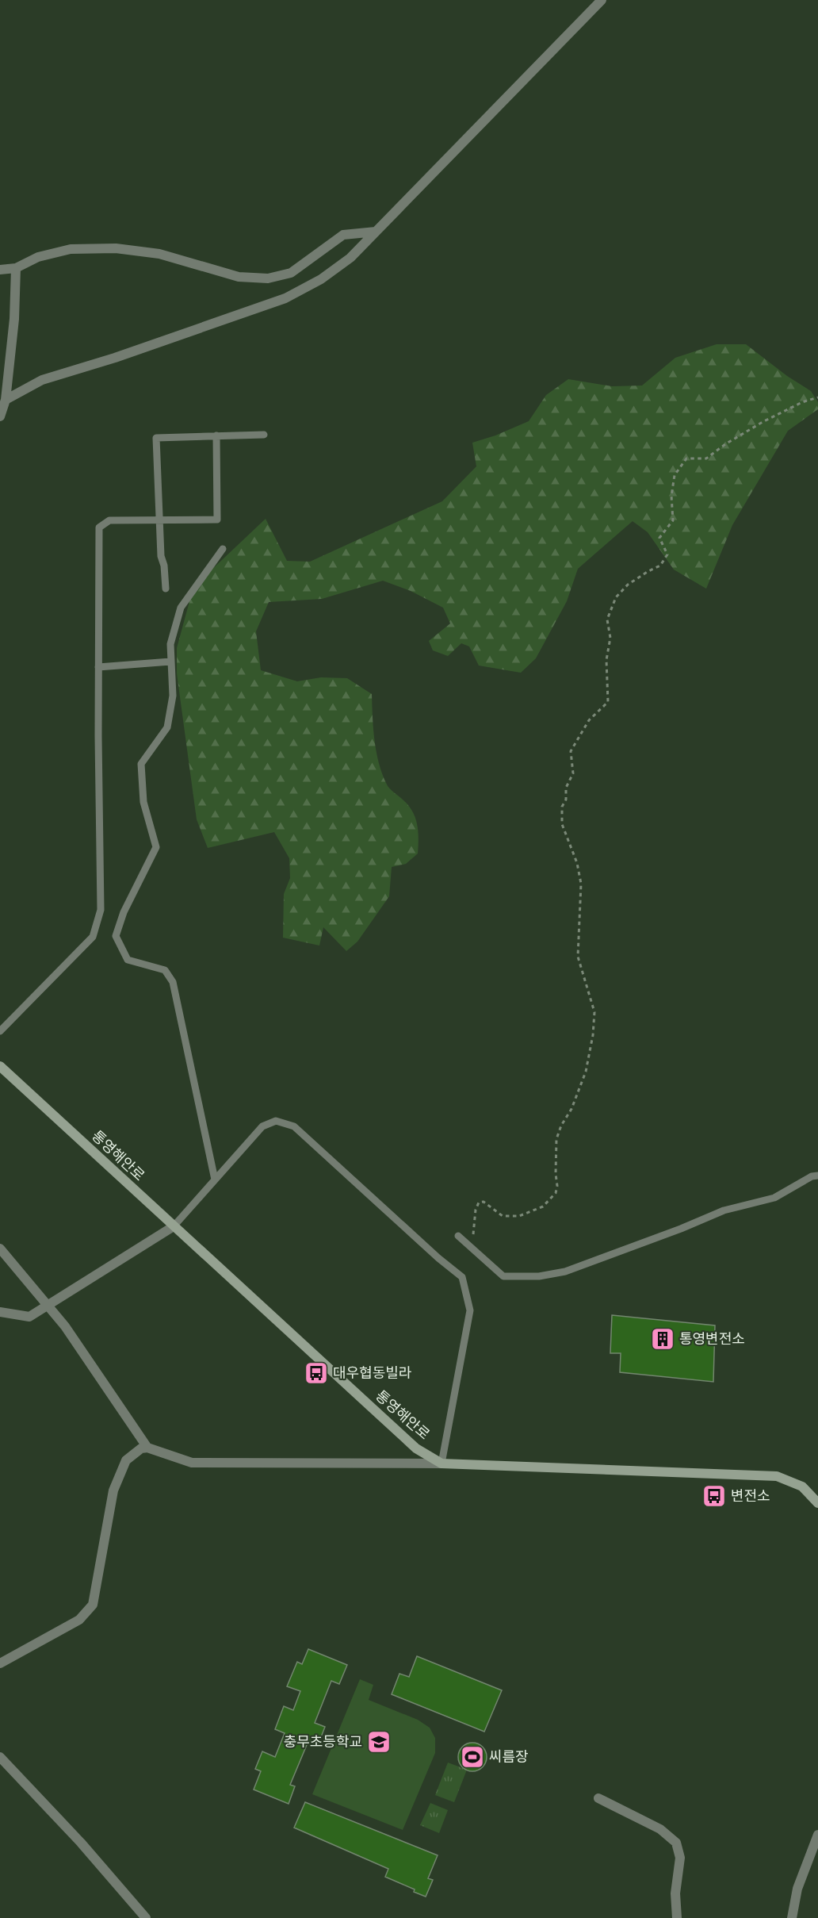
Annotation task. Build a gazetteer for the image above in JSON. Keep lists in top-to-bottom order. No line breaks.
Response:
{"streets":{"street":["통영해안로"]},"places":{"building":["통영변전소"],"bus stop":["대우협동빌라","변전소"],"school or university":["충무초등학교"],"sports":["씨름장"]}}
